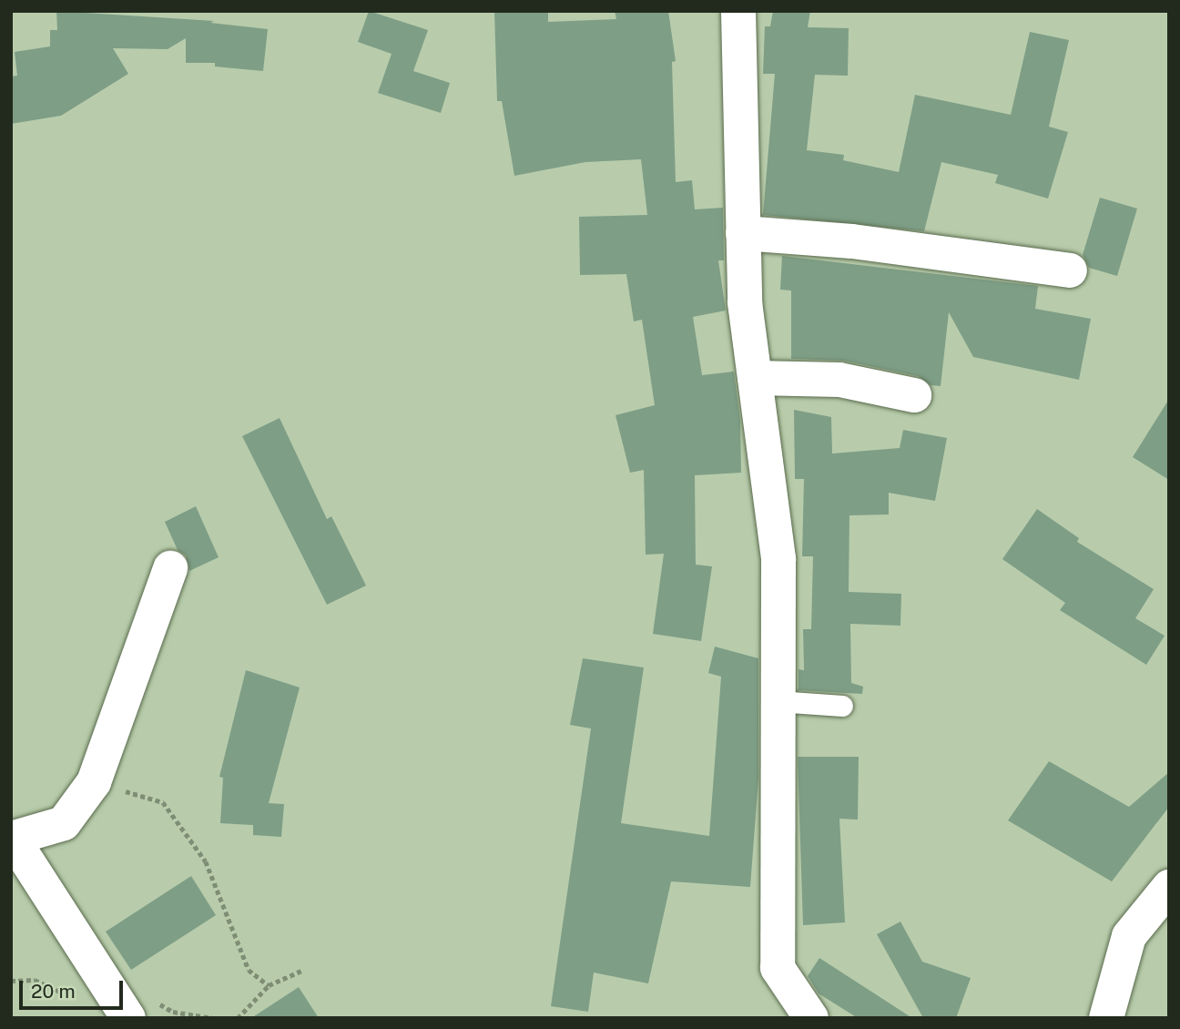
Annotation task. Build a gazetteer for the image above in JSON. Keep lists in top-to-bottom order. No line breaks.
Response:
{"scale_bar":"20 m"}
